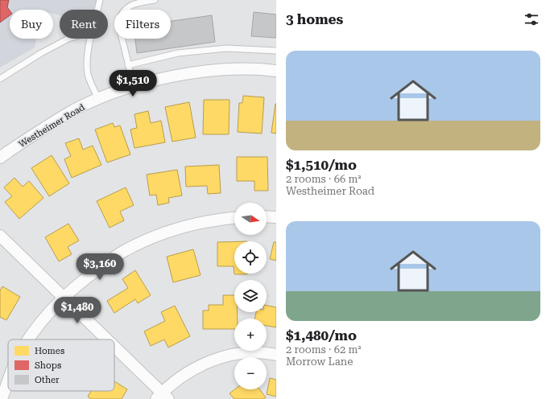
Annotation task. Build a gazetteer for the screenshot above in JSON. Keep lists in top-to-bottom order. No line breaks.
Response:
{"streets":{"street":["Westheimer Road"]},"legend":["Homes","Shops","Other"],"north":"right","page":{"heading":"3 homes","chip":["Buy","Rent","Filters"],"list":[{"name":"$1,510/mo","note":"2 rooms · 66 m² · Westheimer Road"},{"name":"$1,480/mo","note":"2 rooms · 62 m² · Morrow Lane"}],"price":["$1,510","$3,160","$1,480"],"map_buttons":["+","−"]}}
